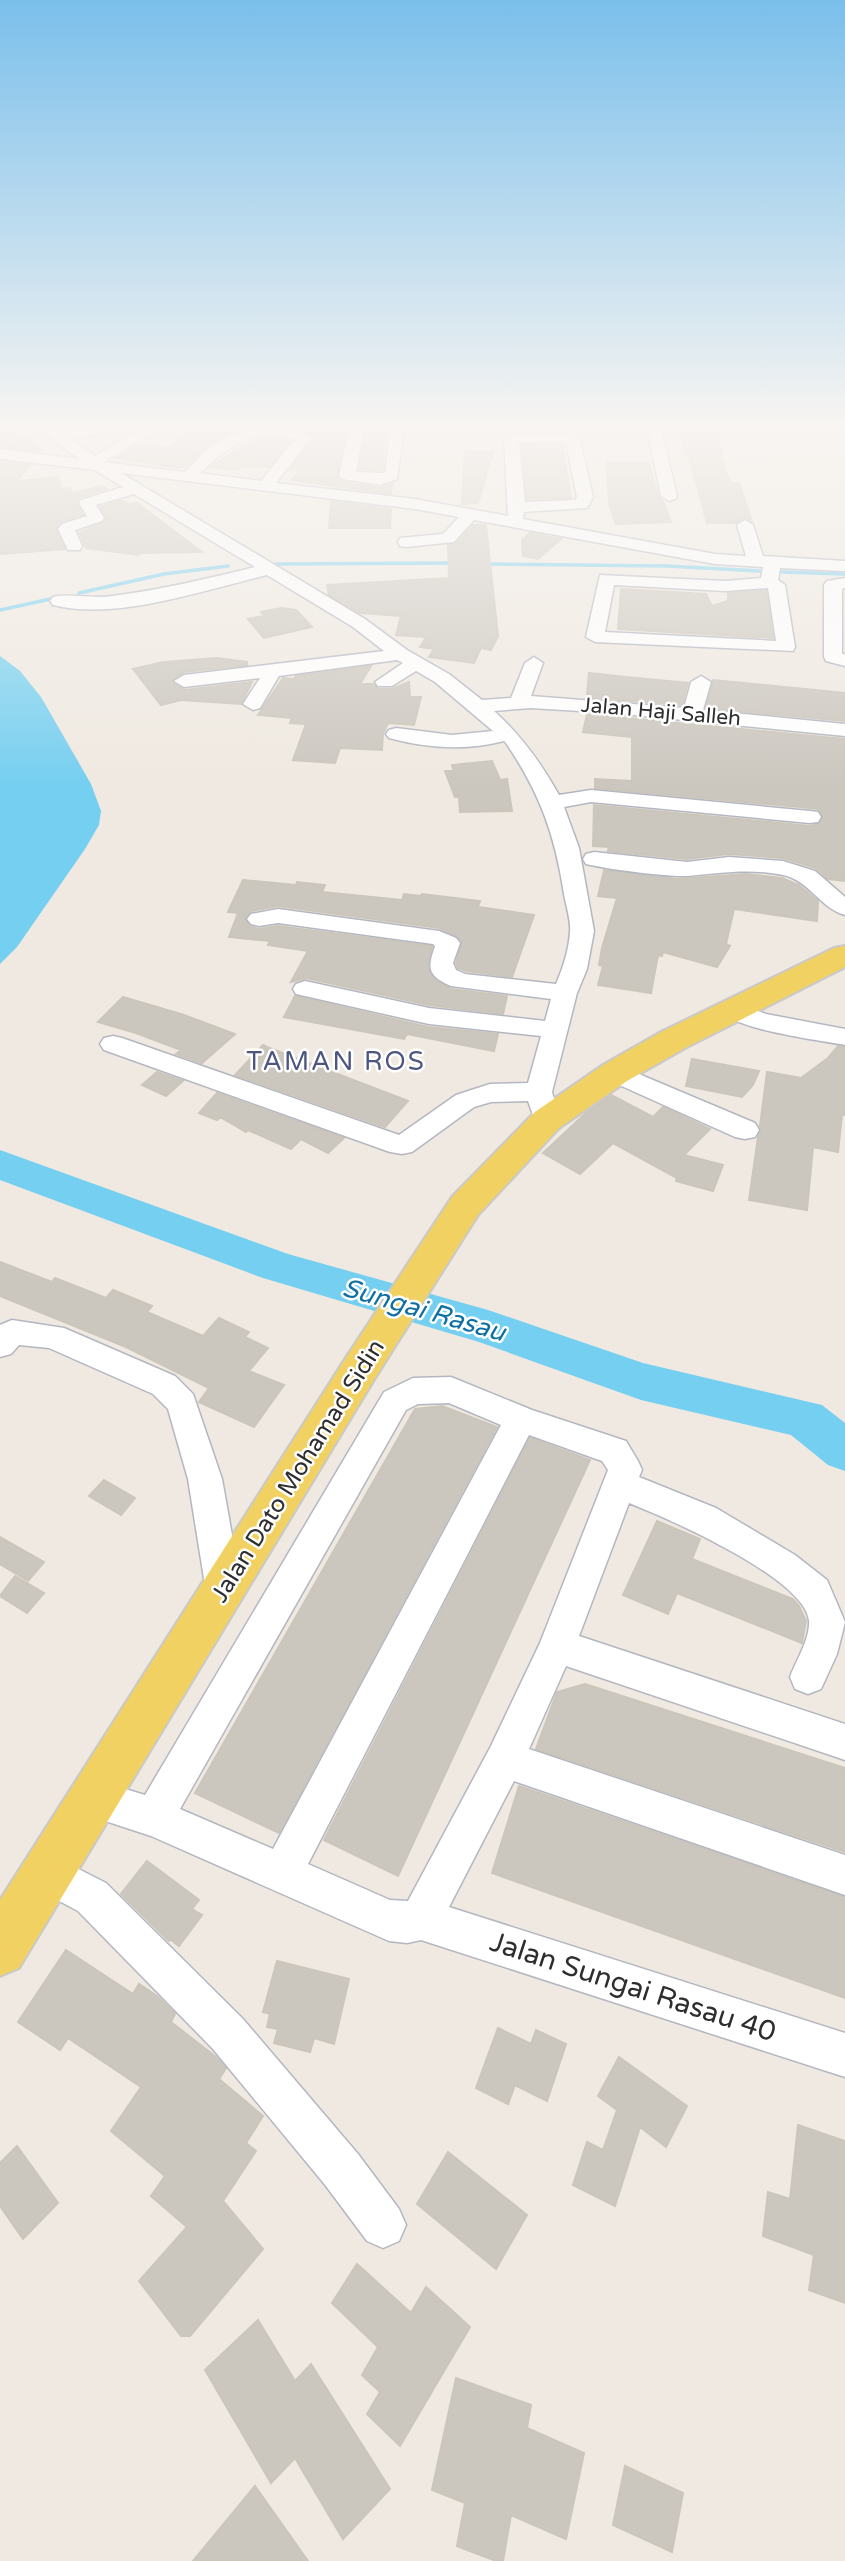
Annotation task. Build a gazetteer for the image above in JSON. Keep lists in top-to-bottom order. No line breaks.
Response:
{"streets":{"main road":["Jalan Dato Mohamad Sidin"],"street":["Jalan Haji Salleh","Jalan Sungai Rasau 40"]},"crossings":[["Jalan Dato Mohamad Sidin","Jalan Sungai Rasau 40"]],"districts":["TAMAN ROS"],"water":["Sungai Rasau"]}
